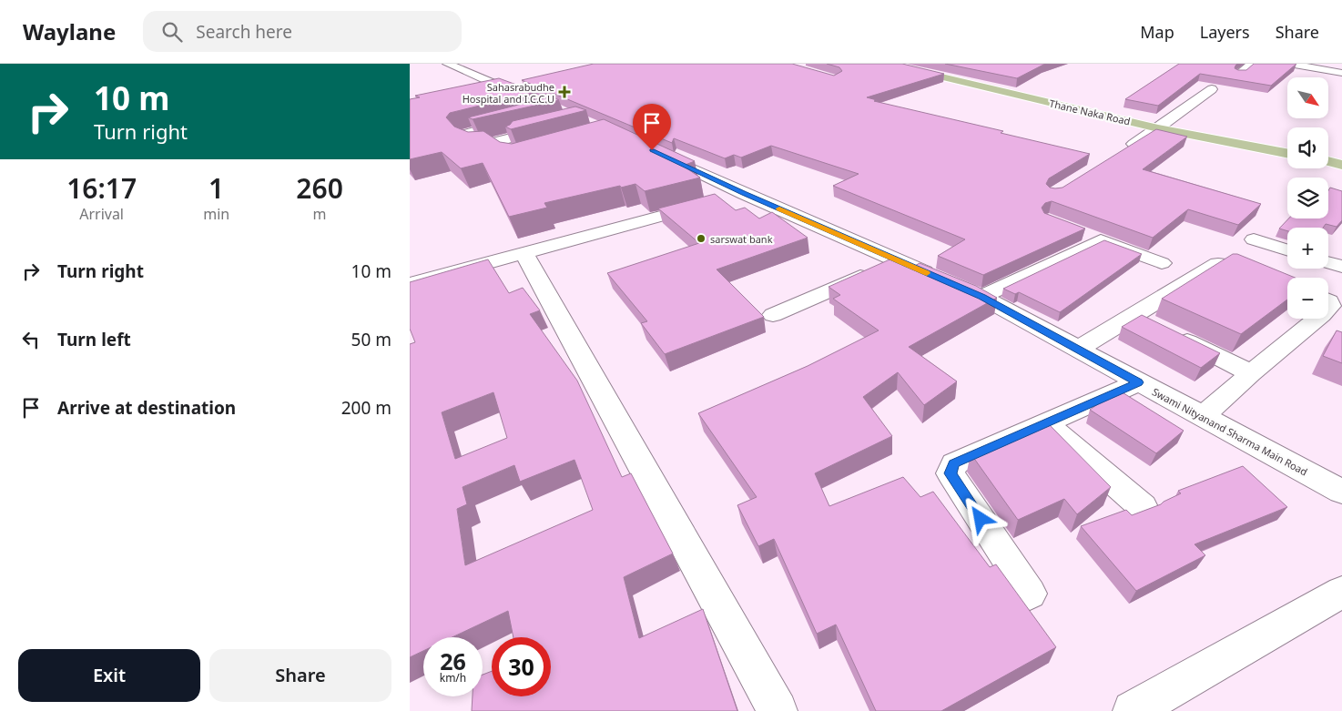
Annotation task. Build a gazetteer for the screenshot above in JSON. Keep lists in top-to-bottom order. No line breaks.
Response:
{"streets":{"main road":["Thane Naka Road"],"street":["Swami Nityanand Sharma Main Road"]},"places":{"health":["Sahasrabudhe Hospital and I.C.C.U"],"other":["sarswat bank"]},"north":"bottom right","page":{"header":"Waylane","search":"Search here","nav":["Map","Layers","Share"],"turn":["10 m","Turn right"],"map_buttons":["+","−"],"eta":["16:17","Arrival","1","min","260","m"],"list":[{"name":"Turn right","value":"10 m"},{"name":"Turn left","value":"50 m"},{"name":"Arrive at destination","value":"200 m"}],"speed":"26 km/h","limit":"30","buttons":["Exit","Share"]}}
